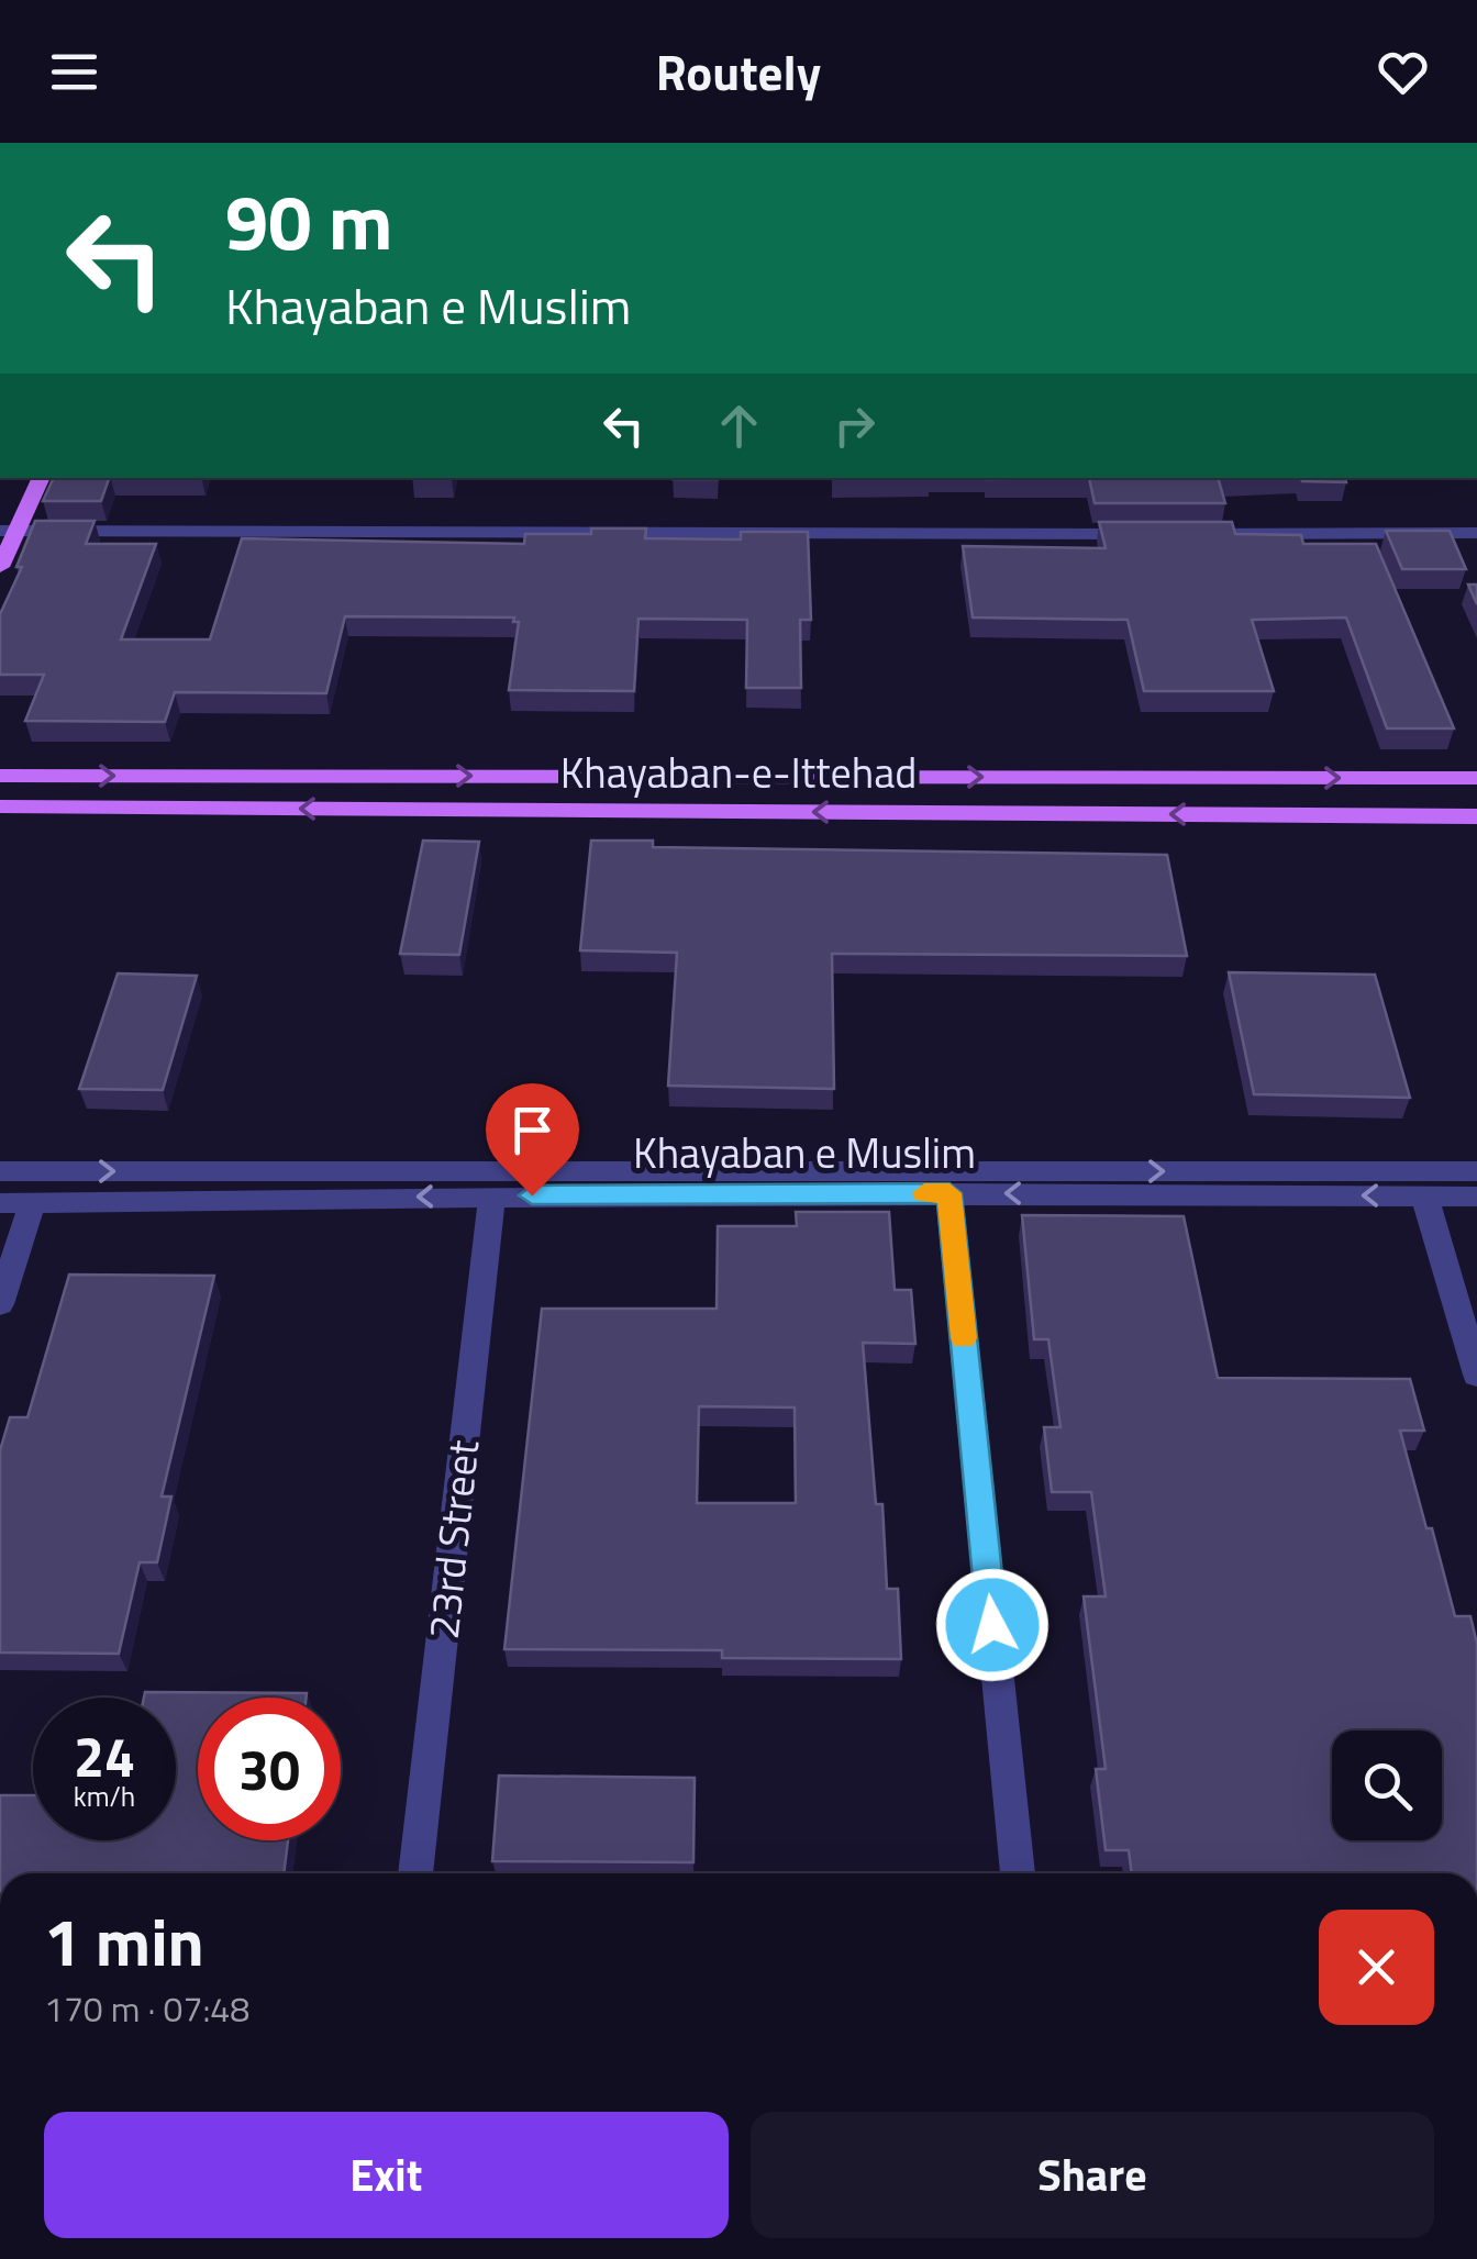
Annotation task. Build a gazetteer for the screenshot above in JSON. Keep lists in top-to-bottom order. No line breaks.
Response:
{"streets":{"main road":["Khayaban-e-Ittehad"],"street":["Khayaban e Muslim","23rd Street"]},"crossings":[["Khayaban e Muslim","23rd Street"]],"page":{"header":"Routely","turn":["90 m","Khayaban e Muslim"],"speed":"24 km/h","limit":"30","heading":["1 min","170 m · 07:48"],"buttons":["Exit","Share"]}}
